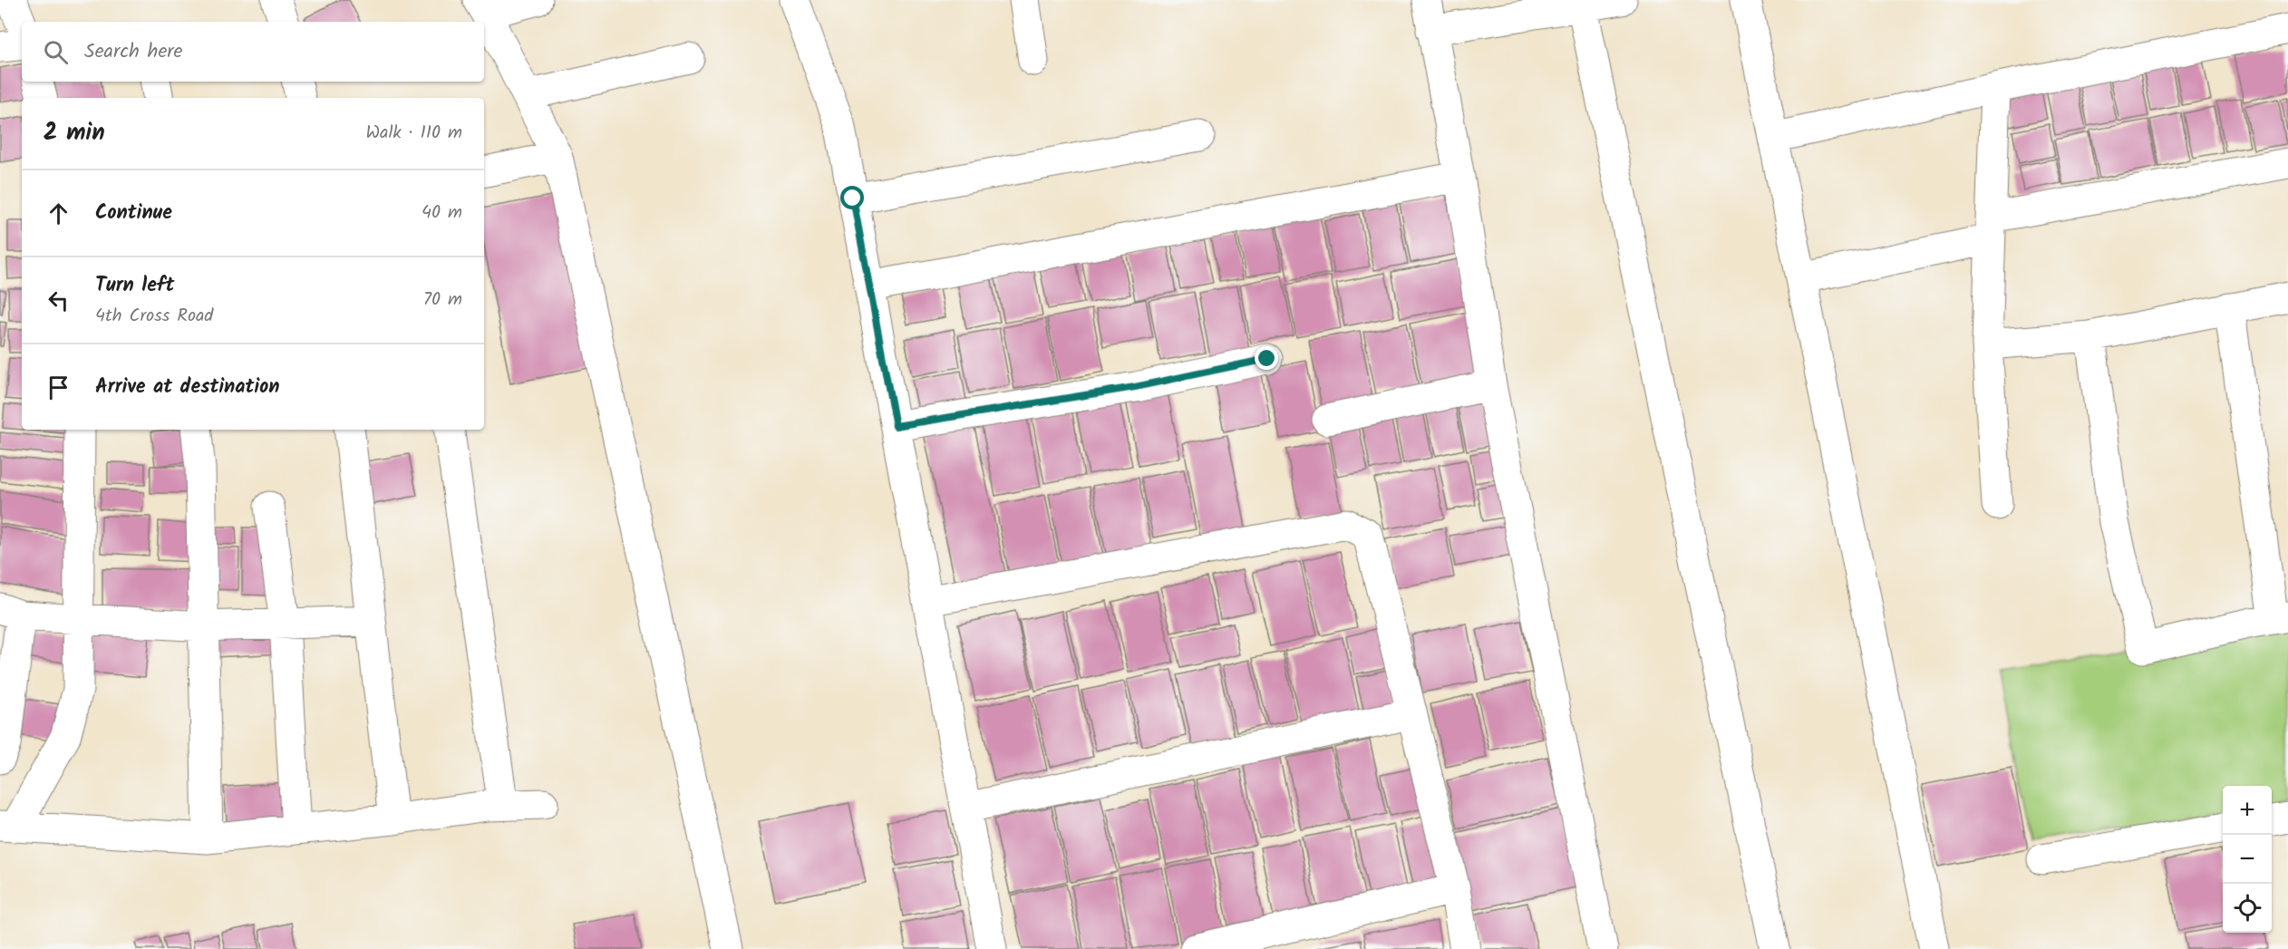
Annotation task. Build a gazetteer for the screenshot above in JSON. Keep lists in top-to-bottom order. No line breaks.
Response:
{"page":{"search":"Search here","heading":["2 min","Walk · 110 m"],"list":[["Continue","40 m"],["Turn left","4th Cross Road","70 m"],"Arrive at destination"],"map_buttons":["+","−"]}}
